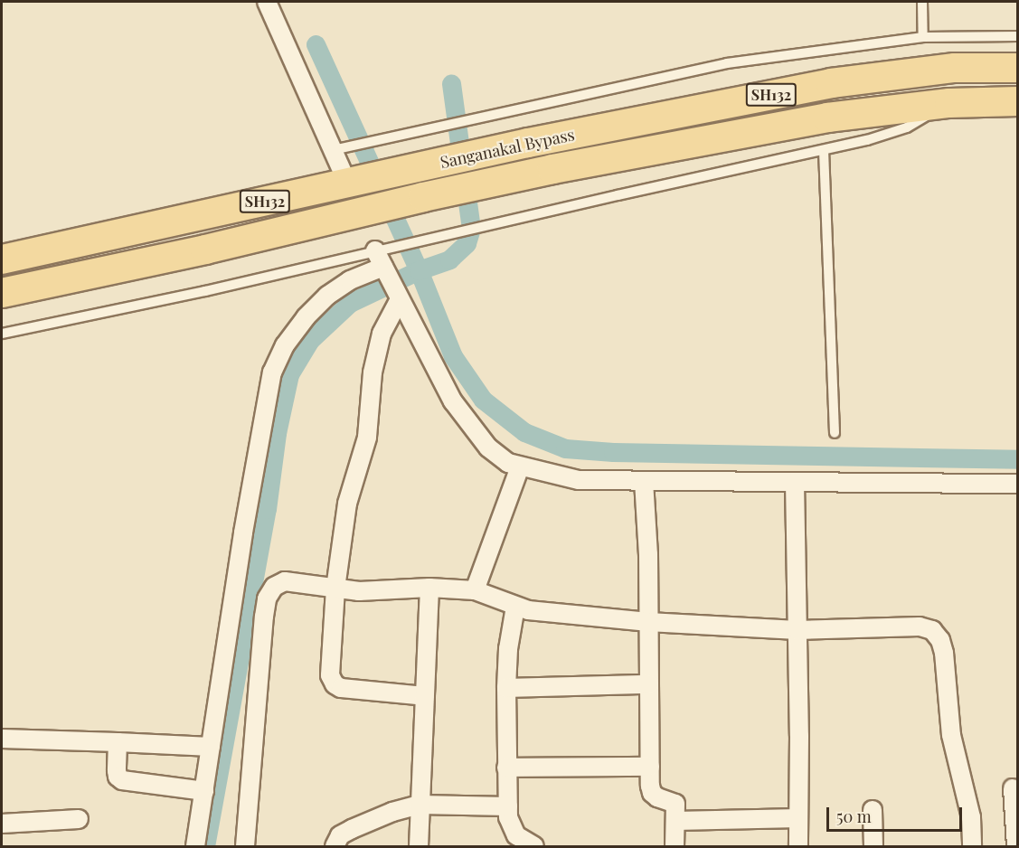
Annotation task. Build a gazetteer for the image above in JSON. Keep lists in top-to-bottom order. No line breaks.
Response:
{"streets":{"main road":["SH132","Sanganakal Bypass"]},"scale_bar":"50 m"}
